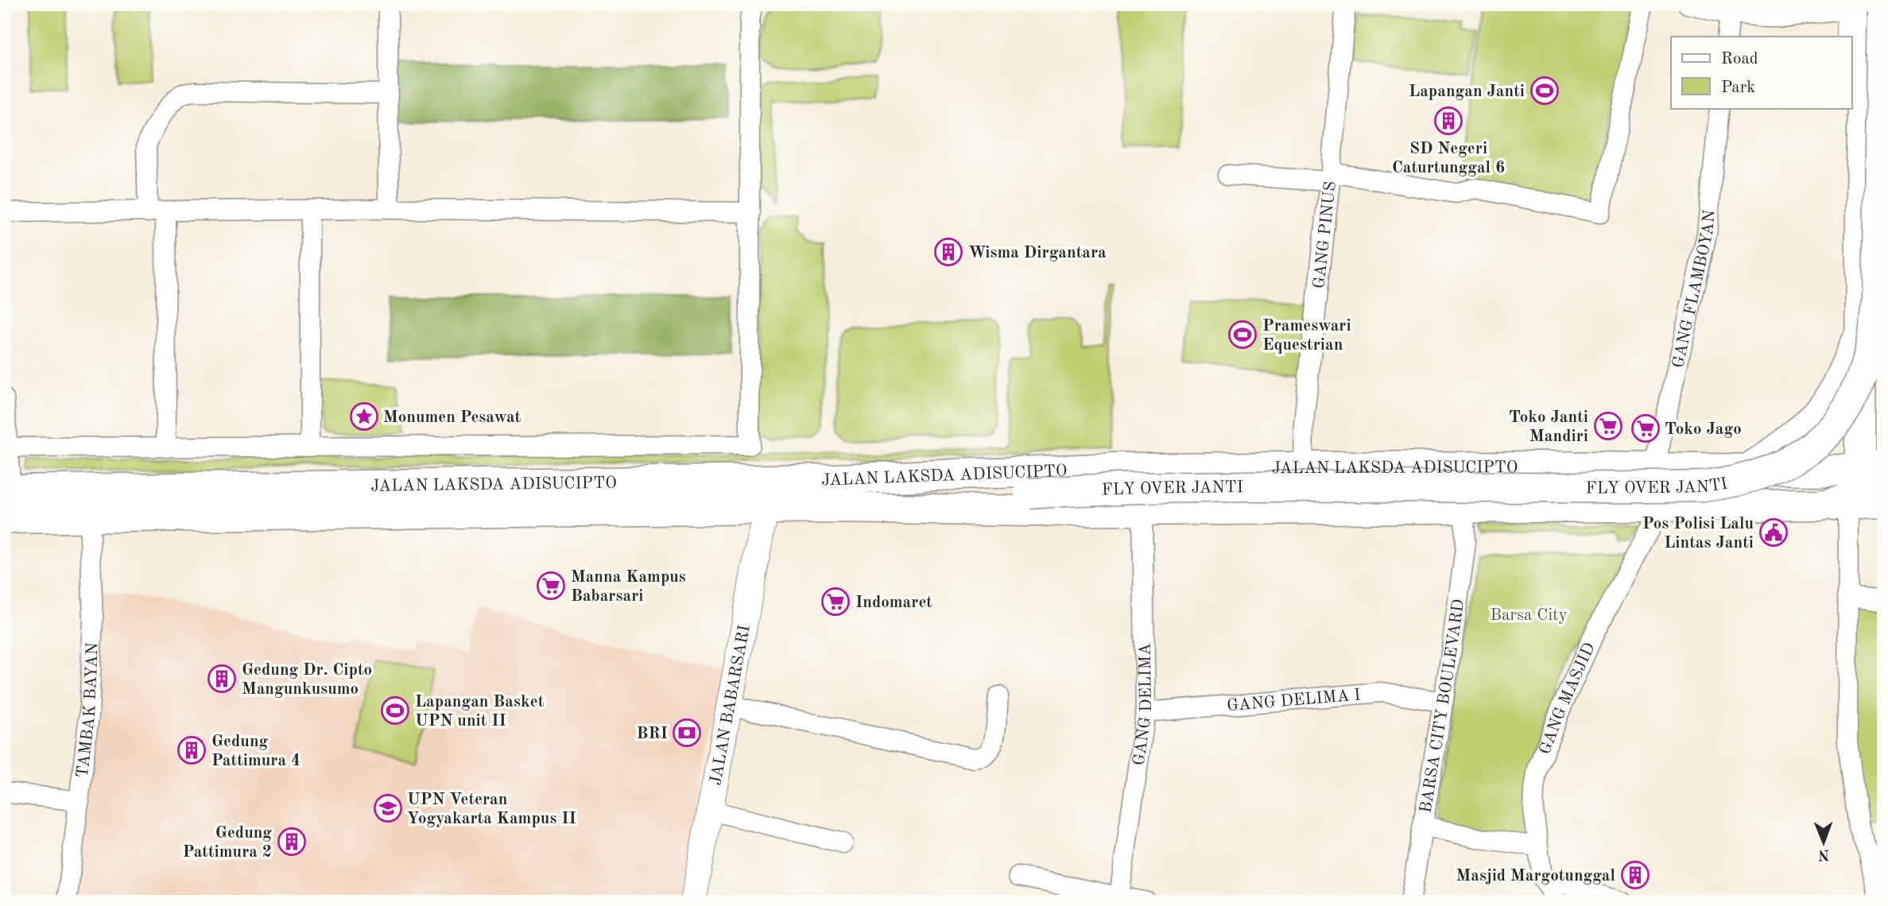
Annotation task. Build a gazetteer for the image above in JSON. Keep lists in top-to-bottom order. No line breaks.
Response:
{"streets":{"highway":["JALAN LAKSDA ADISUCIPTO","FLY OVER JANTI"],"street":["GANG PINUS","GANG FLAMBOYAN","GANG MASJID","GANG DELIMA I","GANG DELIMA","BARSA CITY BOULEVARD","JALAN BABARSARI","TAMBAK BAYAN"]},"crossings":[["GANG PINUS","JALAN LAKSDA ADISUCIPTO"],["GANG FLAMBOYAN","JALAN LAKSDA ADISUCIPTO"],["JALAN LAKSDA ADISUCIPTO","FLY OVER JANTI"],["JALAN LAKSDA ADISUCIPTO","GANG MASJID"],["JALAN LAKSDA ADISUCIPTO","GANG DELIMA"],["JALAN LAKSDA ADISUCIPTO","BARSA CITY BOULEVARD"],["JALAN LAKSDA ADISUCIPTO","JALAN BABARSARI"],["JALAN LAKSDA ADISUCIPTO","TAMBAK BAYAN"],["GANG DELIMA I","GANG DELIMA"],["GANG DELIMA I","BARSA CITY BOULEVARD"]],"parks":["Barsa City"],"places":{"sports":["Lapangan Janti","Prameswari Equestrian","Lapangan Basket UPN unit II"],"building":["SD Negeri Caturtunggal 6","Wisma Dirgantara","Gedung Dr. Cipto Mangunkusumo","Gedung Pattimura 4","Gedung Pattimura 2","Masjid Margotunggal"],"place":["Monumen Pesawat"],"supermarket":["Toko Janti Mandiri","Toko Jago","Manna Kampus Babarsari","Indomaret"],"public building":["Pos Polisi Lalu Lintas Janti"],"bank":["BRI"],"school or university":["UPN Veteran Yogyakarta Kampus II"]},"legend":["Road","Park"],"north":"bottom"}
